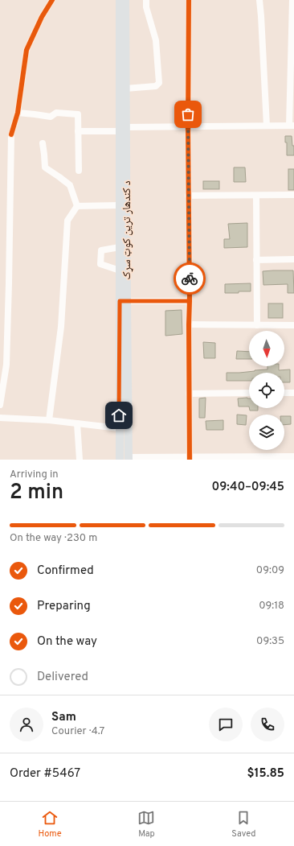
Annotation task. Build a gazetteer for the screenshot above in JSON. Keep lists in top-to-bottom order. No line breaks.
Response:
{"streets":{"main road":["د کندهار ترين کوټ سړک"]},"north":"bottom","page":{"heading":["2 min","Arriving in","09:40–09:45"],"panel":["Sam","Courier · 4.7","Order #5467","$15.85"],"bar":"On the way · 230 m","list":[["Confirmed","09:09"],["Preparing","09:18"],["On the way","09:35"],"Delivered"],"tabs":["Home","Map","Saved"]}}
